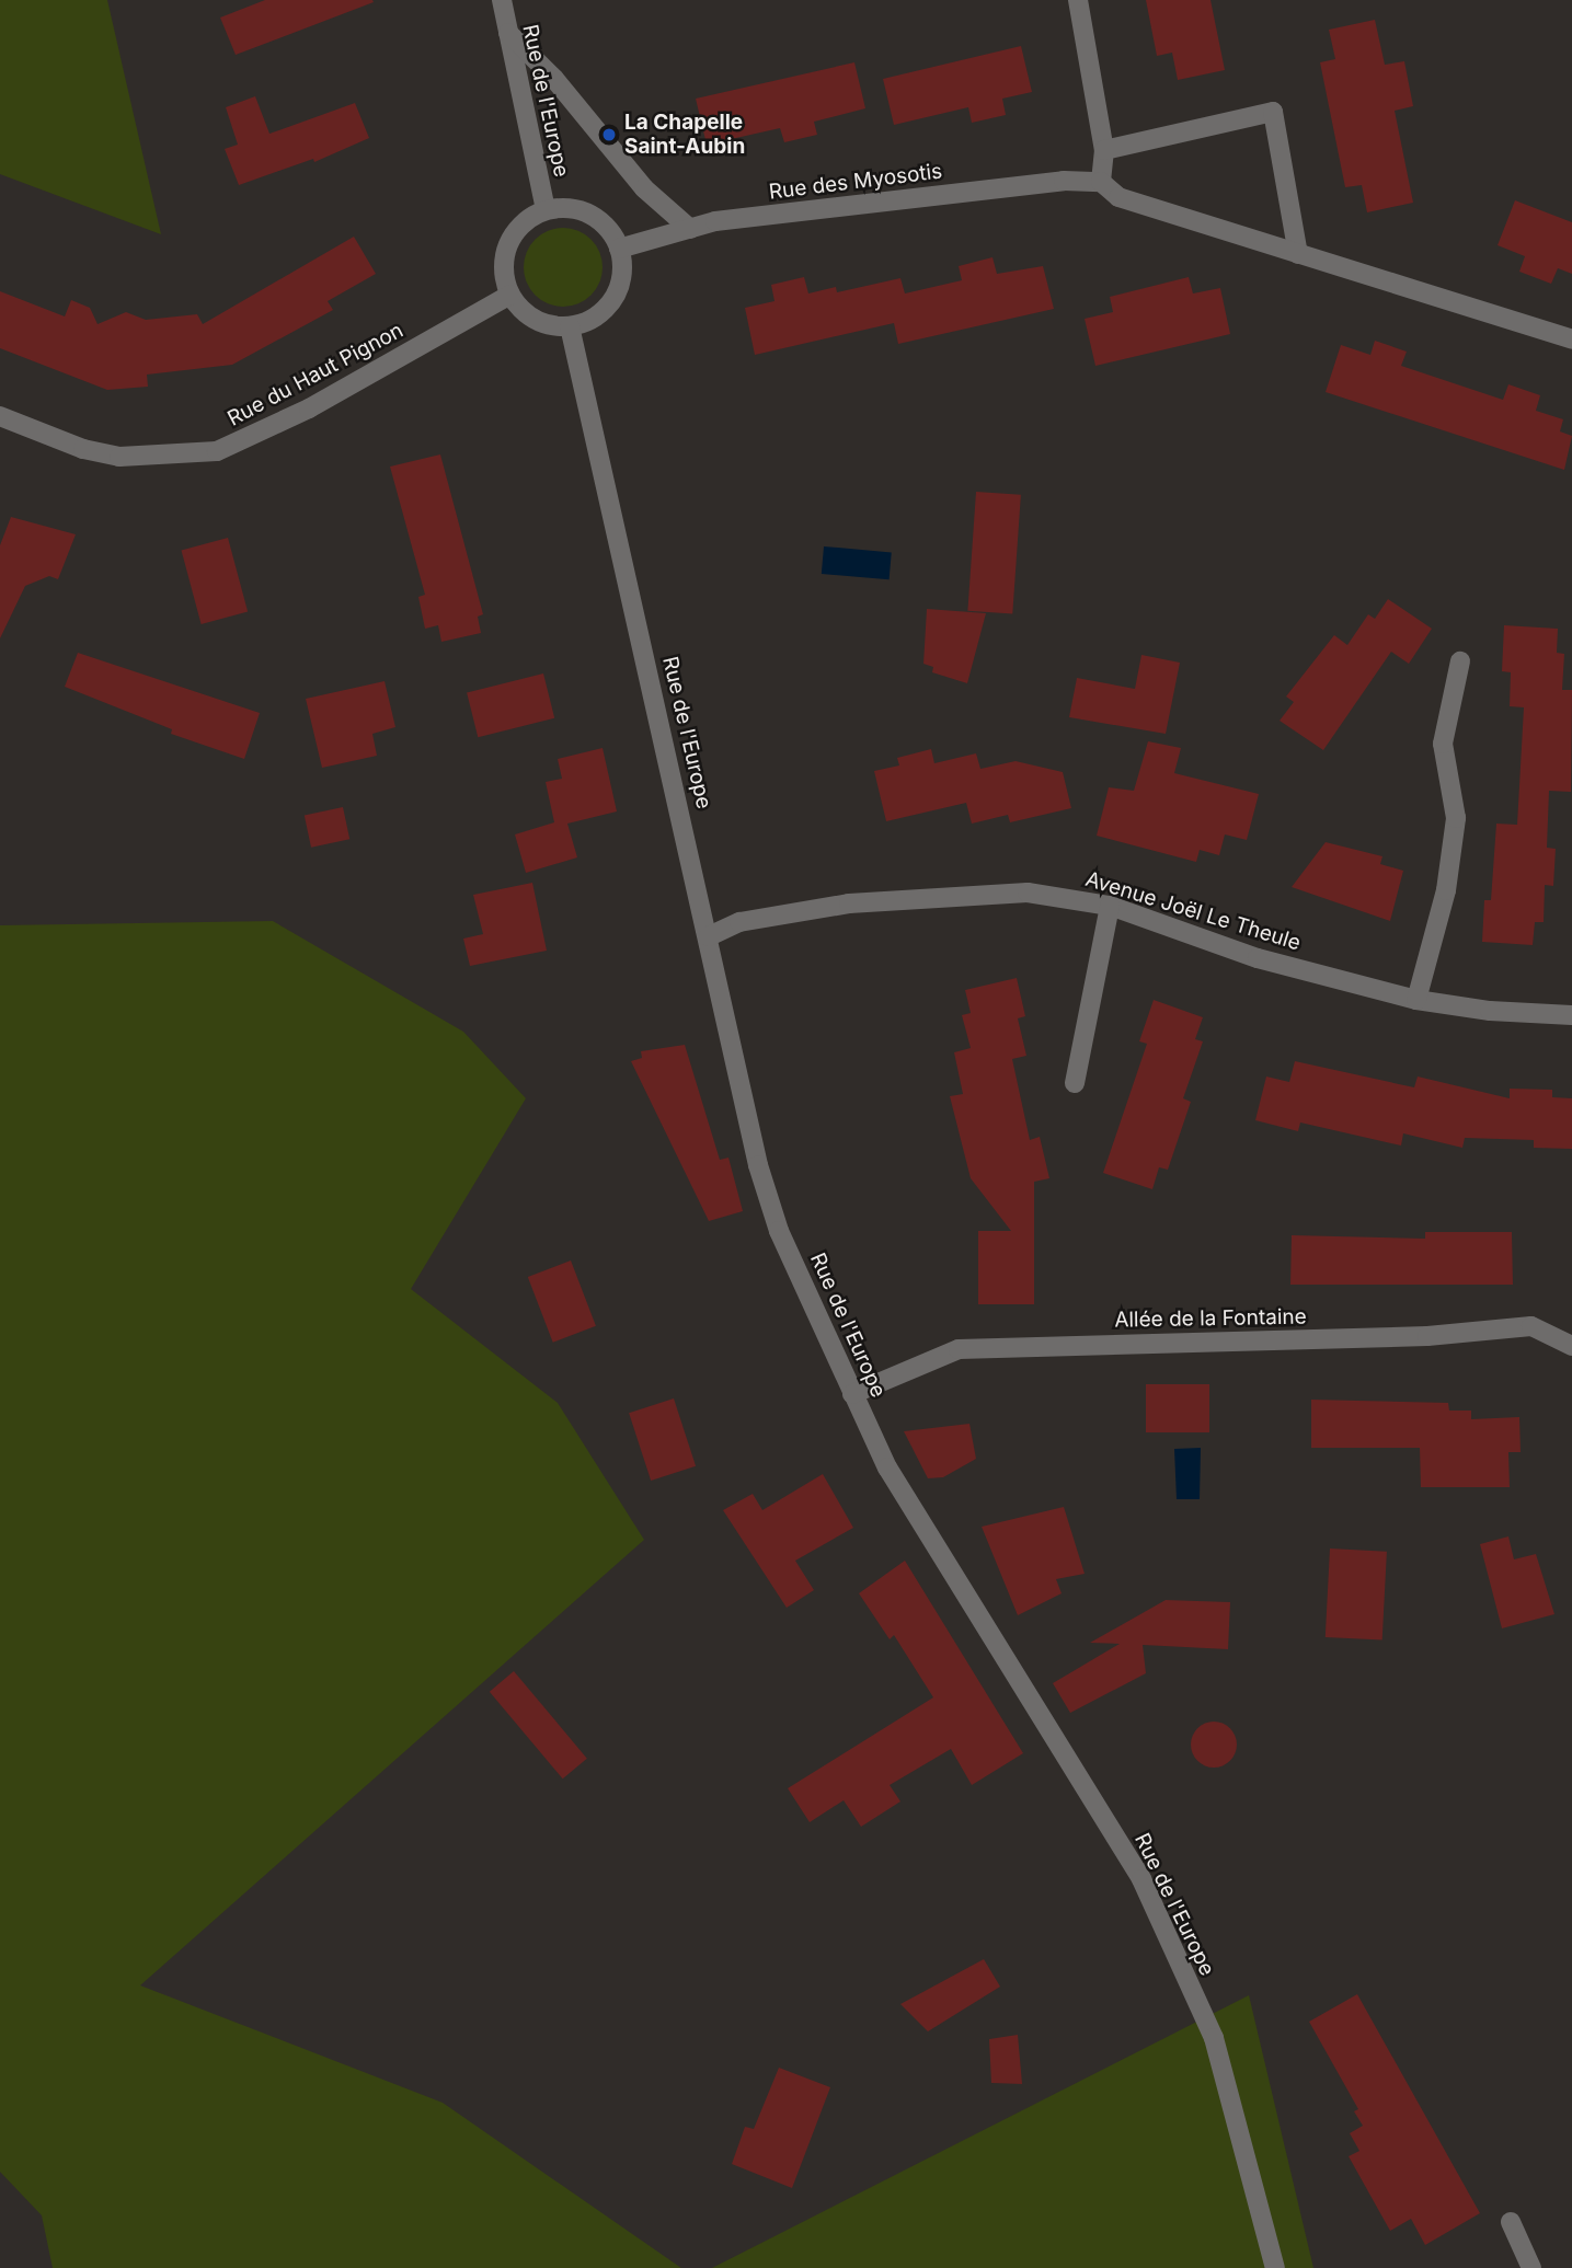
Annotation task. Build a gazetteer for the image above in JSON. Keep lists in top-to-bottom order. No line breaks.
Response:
{"streets":{"street":["Rue de l'Europe","Rue des Myosotis","Rue du Haut Pignon","Avenue Joël Le Theule","Allée de la Fontaine"]},"crossings":[["Rue de l'Europe","Rue des Myosotis"],["Rue de l'Europe","Rue du Haut Pignon"],["Rue de l'Europe","Avenue Joël Le Theule"],["Rue de l'Europe","Allée de la Fontaine"],["Rue des Myosotis","Rue du Haut Pignon"]],"places":["La Chapelle Saint-Aubin"]}
